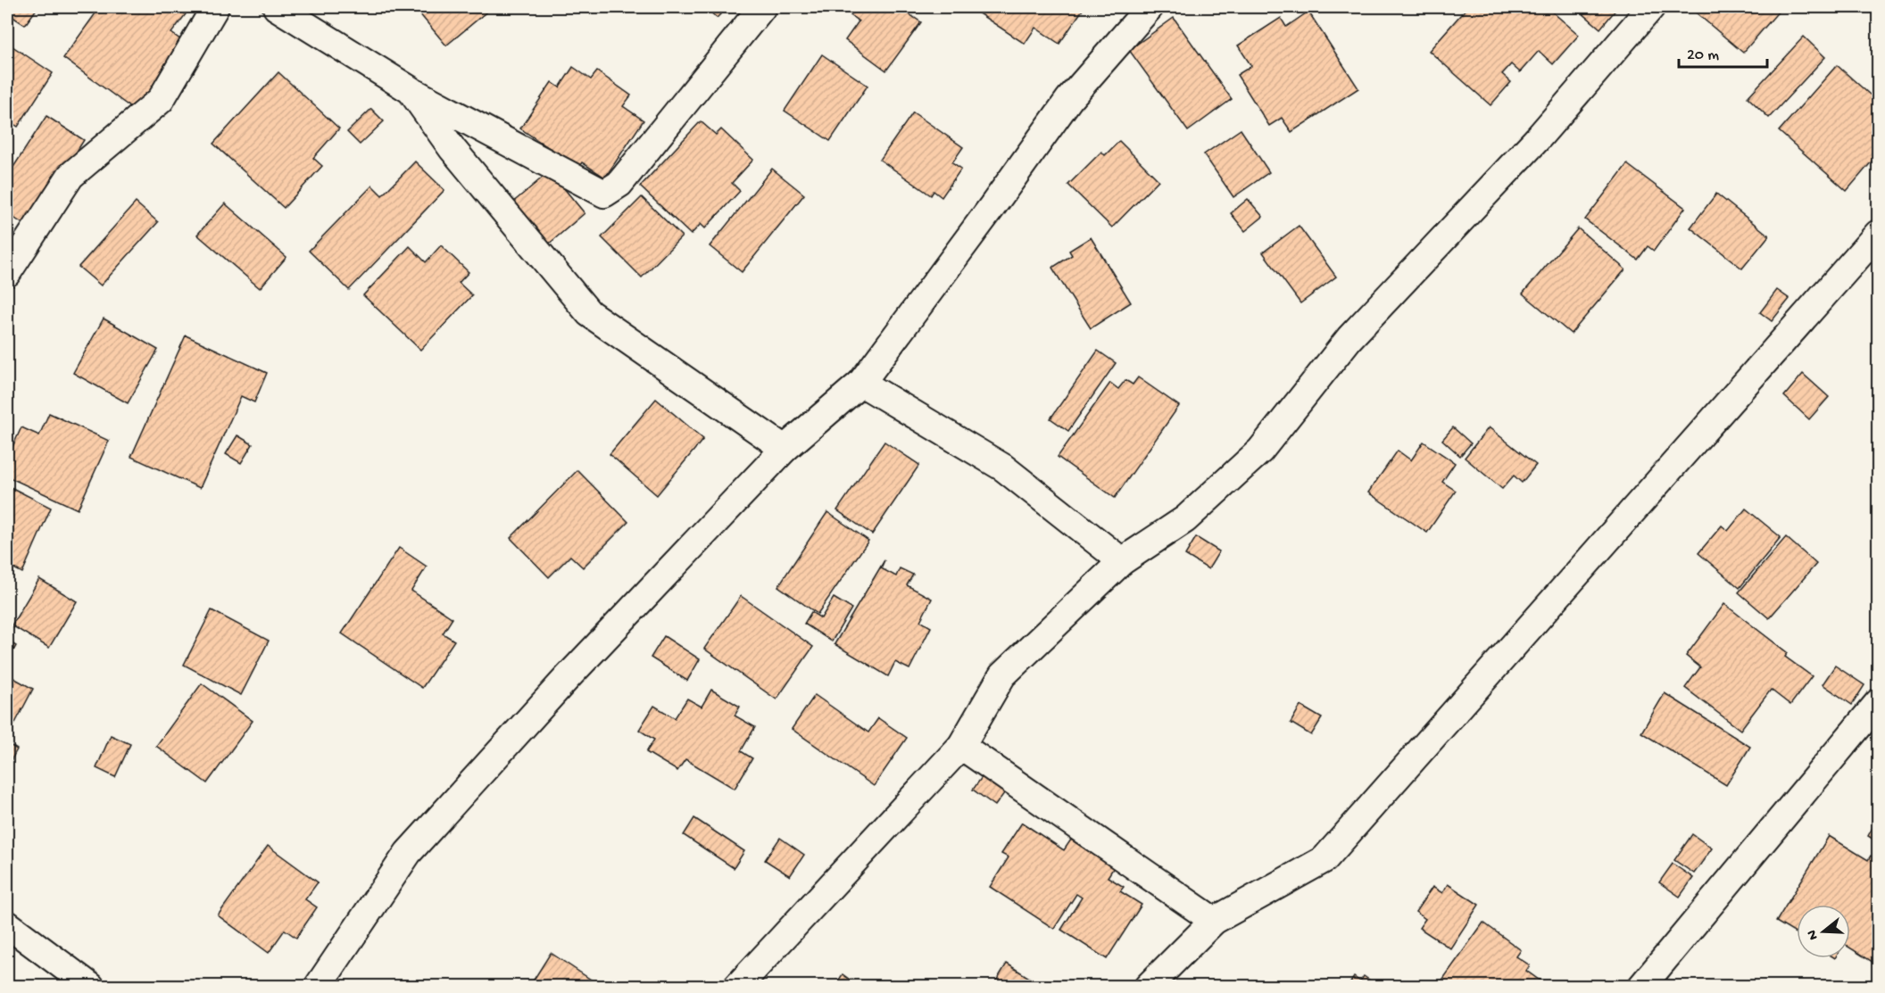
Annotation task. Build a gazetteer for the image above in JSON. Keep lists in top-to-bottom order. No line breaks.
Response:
{"scale_bar":"20 m","north":"left"}
